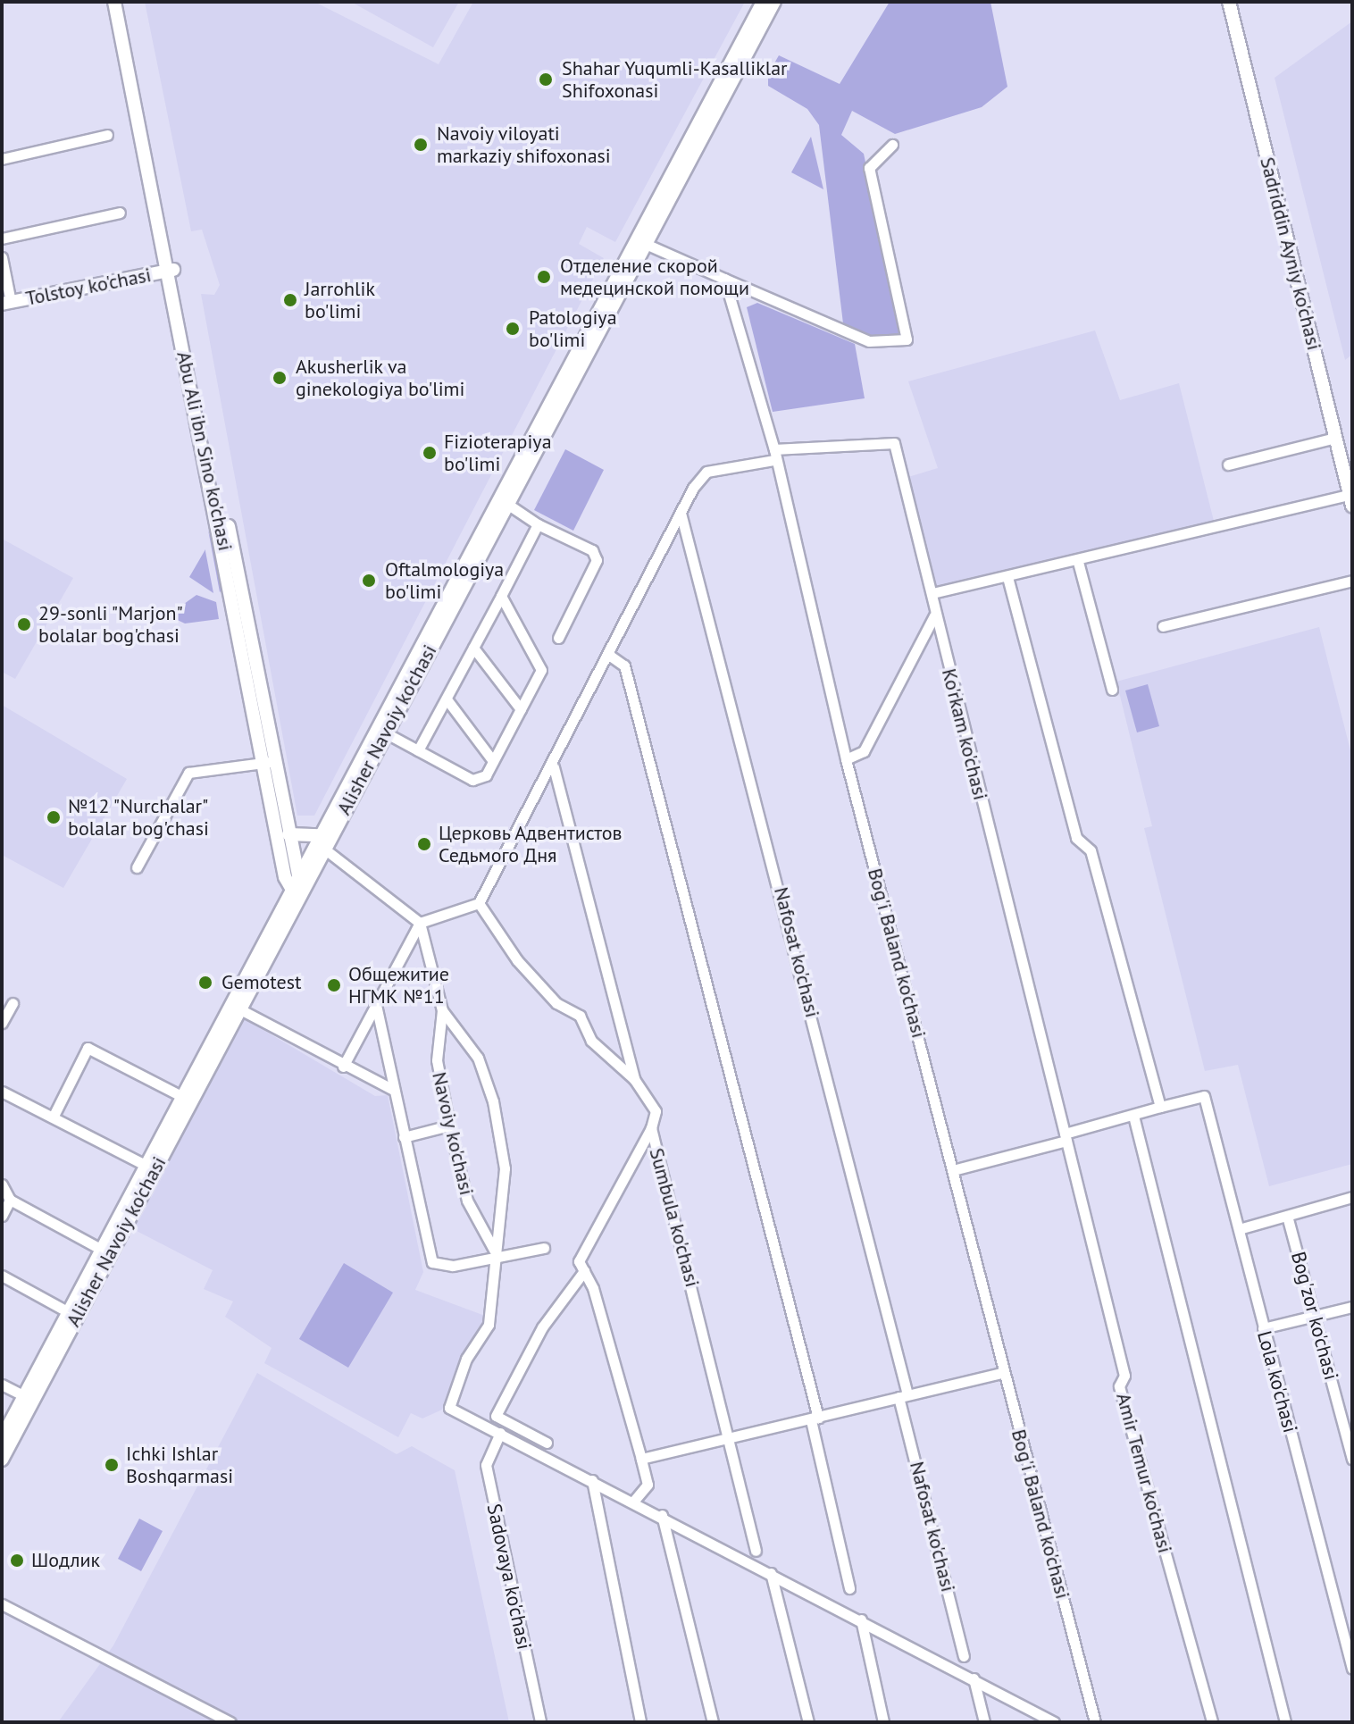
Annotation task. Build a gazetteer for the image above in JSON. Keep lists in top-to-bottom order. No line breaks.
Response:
{"streets":{"main road":["Sadriddin Ayniy ko'chasi","Tolstoy ko'chasi","Abu Ali ibn Sino ko'chasi","Alisher Navoiy ko'chasi"],"street":["Ko'rkam ko'chasi","Nafosat ko'chasi","Bog'i Baland ko'chasi","Navoiy ko'chasi","Sumbula ko'chasi","Bog'zor ko'chasi","Lola ko'chasi","Amir Temur ko'chasi","Sadovaya ko'chasi"]},"crossings":[["Tolstoy ko'chasi","Abu Ali ibn Sino ko'chasi"],["Abu Ali ibn Sino ko'chasi","Alisher Navoiy ko'chasi"],["Ko'rkam ko'chasi","Bog'i Baland ko'chasi"],["Ko'rkam ko'chasi","Amir Temur ko'chasi"]],"places":["Shahar Yuqumli-Kasalliklar Shifoxonasi","Navoiy viloyati markaziy shifoxonasi","Отделение скорой медецинской помощи","Jarrohlik bo'limi","Patologiya bo'limi","Akusherlik va ginekologiya bo'limi","Fizioterapiya bo'limi","Oftalmologiya bo'limi","29-sonli \"Marjon\" bolalar bog'chasi","№12 \"Nurchalar\" bolalar bog'chasi","Церковь Адвентистов Седьмого Дня","Gemotest","Общежитие НГМК №11","Ichki Ishlar Boshqarmasi","Шодлик"]}
